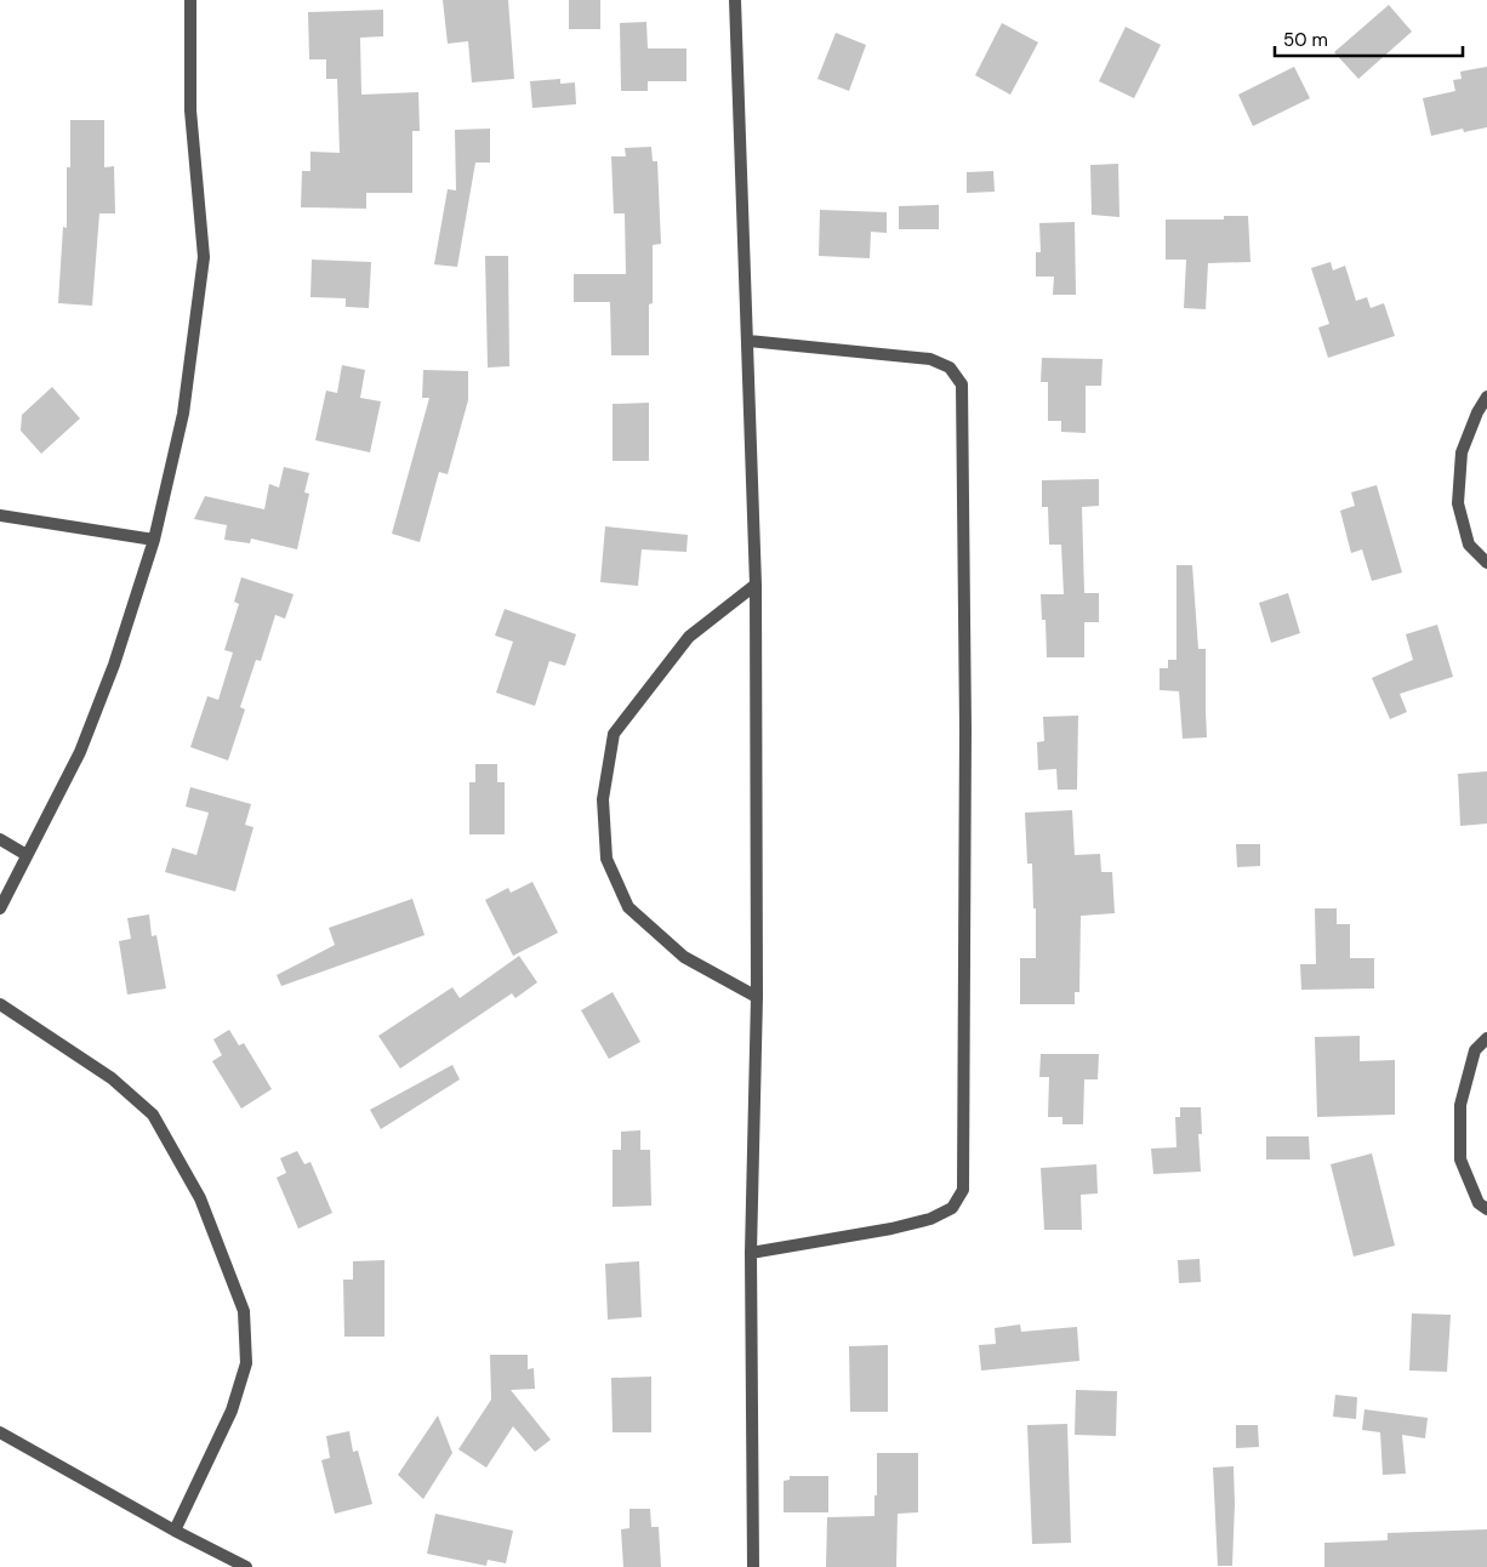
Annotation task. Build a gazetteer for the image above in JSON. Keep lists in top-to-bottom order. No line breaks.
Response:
{"scale_bar":"50 m"}
